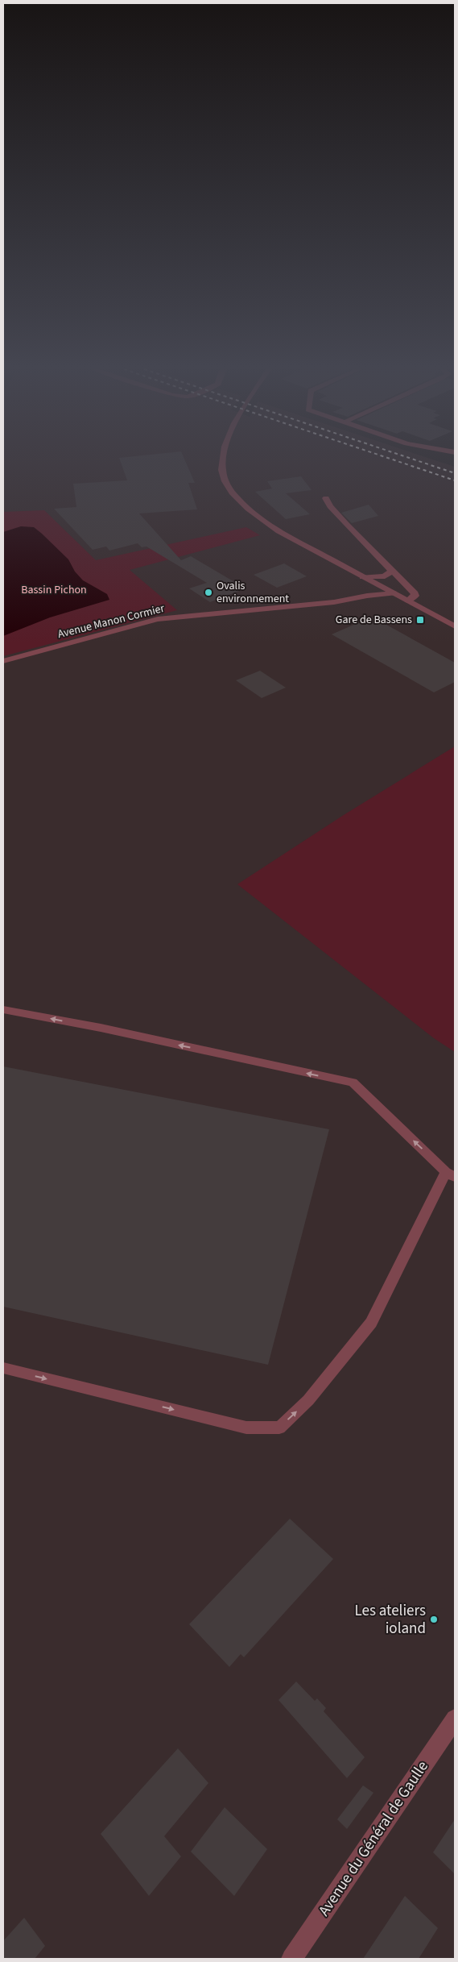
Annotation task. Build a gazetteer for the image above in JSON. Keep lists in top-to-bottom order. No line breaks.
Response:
{"streets":{"street":["Avenue du Général de Gaulle"],"lane":["Avenue Manon Cormier"]},"parks":["Bassin Pichon"],"places":{"other":["Ovalis environnement","Les ateliers ioland"],"transit":["Gare de Bassens"]}}
